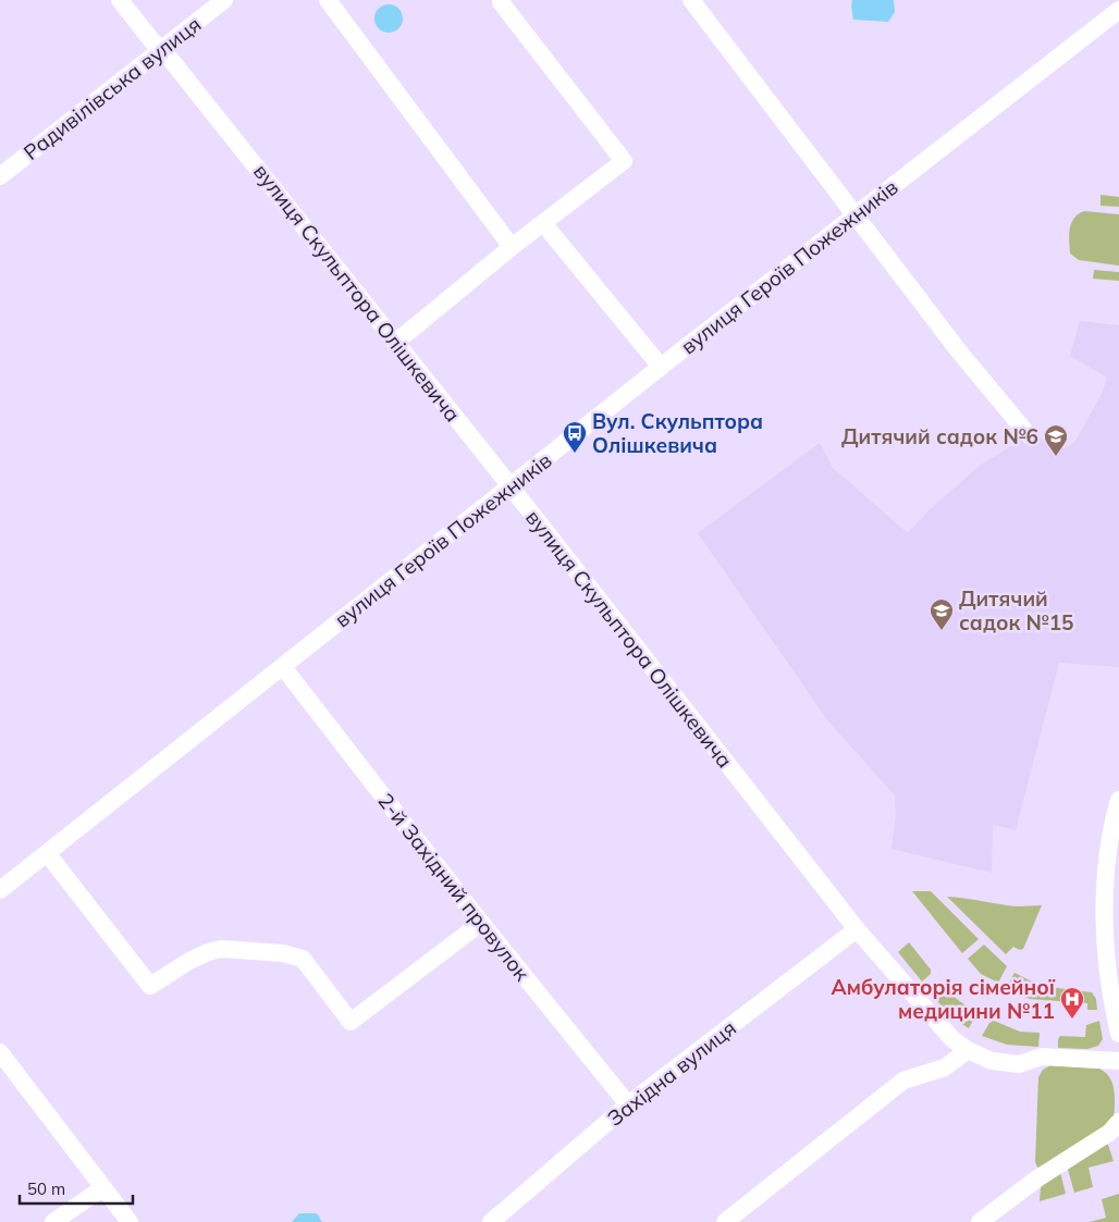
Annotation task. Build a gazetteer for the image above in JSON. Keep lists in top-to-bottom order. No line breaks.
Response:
{"streets":{"street":["Радивілівська вулиця","вулиця Героїв Пожежників","вулиця Скульптора Олішкевича","2-й Західний провулок","Західна вулиця"]},"crossings":[["Радивілівська вулиця","вулиця Скульптора Олішкевича"],["вулиця Героїв Пожежників","вулиця Скульптора Олішкевича"],["вулиця Героїв Пожежників","2-й Західний провулок"],["вулиця Скульптора Олішкевича","Західна вулиця"],["2-й Західний провулок","Західна вулиця"]],"places":{"bus stop":["Вул. Скульптора Олішкевича"],"school or university":["Дитячий садок №6","Дитячий садок №15"],"hospital":["Амбулаторія сімейної медицини №11"]},"scale_bar":"50 m"}
